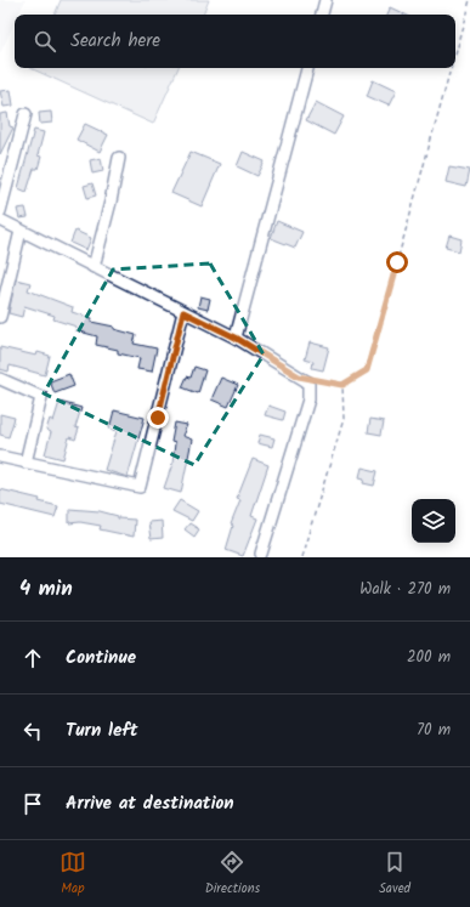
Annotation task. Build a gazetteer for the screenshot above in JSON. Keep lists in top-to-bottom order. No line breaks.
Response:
{"page":{"search":"Search here","heading":["4 min","Walk · 270 m"],"list":[["Continue","200 m"],["Turn left","70 m"],"Arrive at destination"],"nav":["Map","Directions","Saved"]}}
